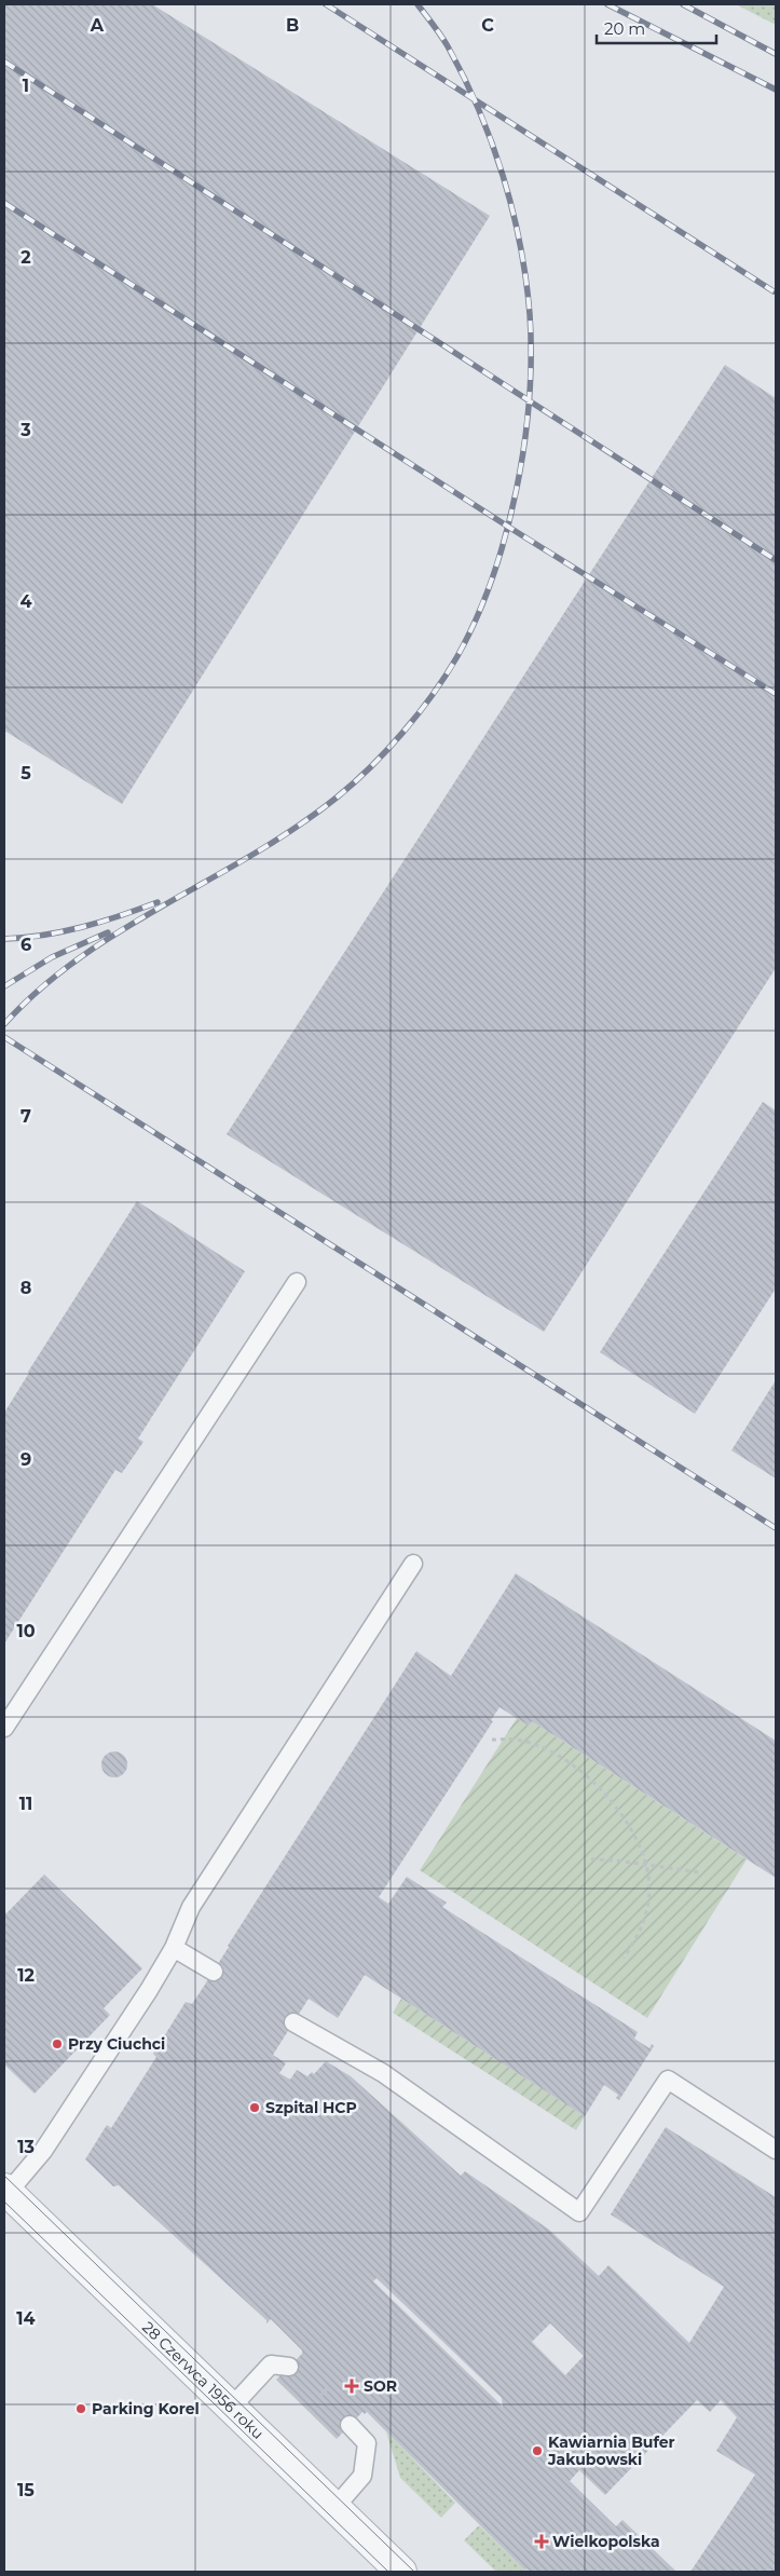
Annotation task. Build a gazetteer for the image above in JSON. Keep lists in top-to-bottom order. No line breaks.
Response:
{"streets":{"street":["28 Czerwca 1956 roku"]},"places":{"other":["Przy Ciuchci","Szpital HCP","Parking Korel","Kawiarnia Bufer Jakubowski"],"health":["SOR","Wielkopolska"]},"scale_bar":"20 m","grid":{"columns":["A","B","C"],"rows":["1","2","3","4","5","6","7","8","9","10","11","12","13","14","15"]}}
